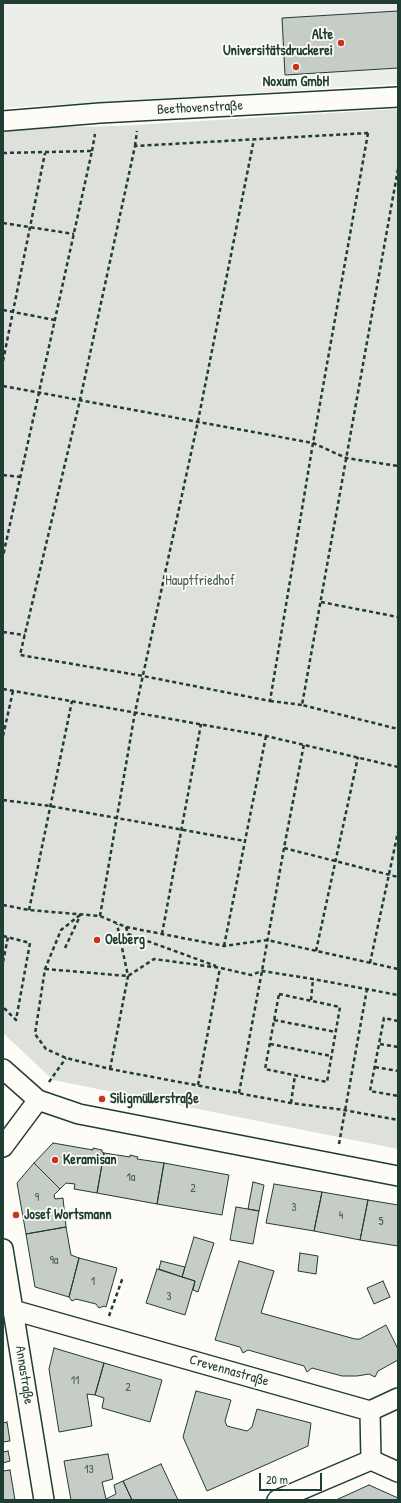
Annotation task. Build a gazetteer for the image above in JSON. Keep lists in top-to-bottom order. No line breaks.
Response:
{"streets":{"street":["Beethovenstraße","Crevennastraße","Annastraße"]},"crossings":[["Crevennastraße","Annastraße"]],"parks":["Hauptfriedhof"],"places":["Alte Universitätsdruckerei","Noxum GmbH","Oelberg","Siligmüllerstraße","Keramisan","Josef Wortsmann"],"house_numbers":["1a","2","9","3","4","5","9a","1","3","11","2","13"],"scale_bar":"20 m"}
